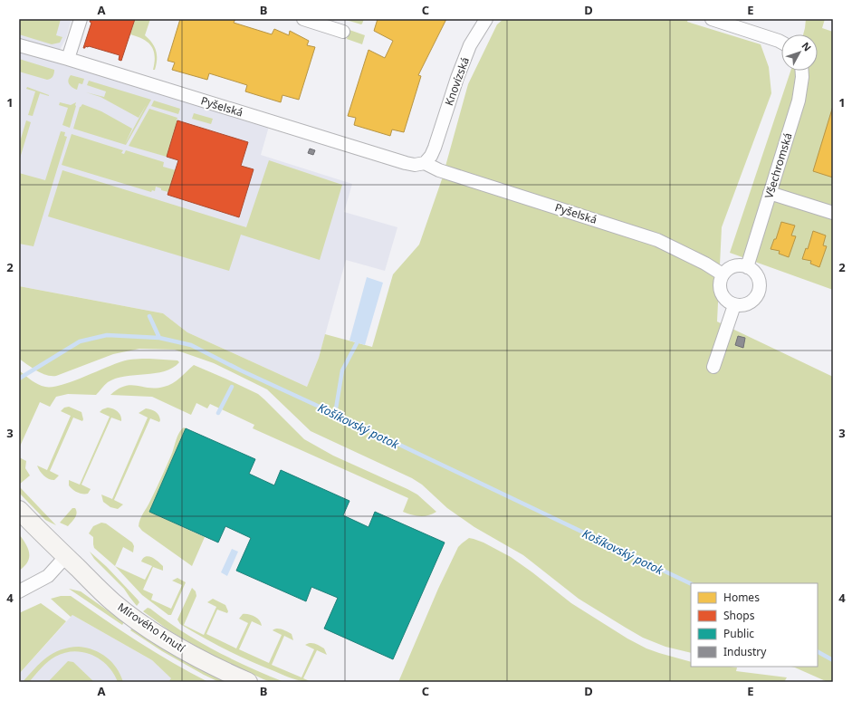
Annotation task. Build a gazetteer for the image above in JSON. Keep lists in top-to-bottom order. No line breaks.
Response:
{"streets":{"main road":["Mírového hnutí"],"street":["Knovízská","Pyšelská","Všechromská"]},"crossings":[["Knovízská","Pyšelská"],["Pyšelská","Všechromská"]],"water":["Košíkovský potok"],"legend":["Homes","Shops","Public","Industry"],"north":"top right","grid":{"columns":["A","B","C","D","E"],"rows":["1","2","3","4"]}}
